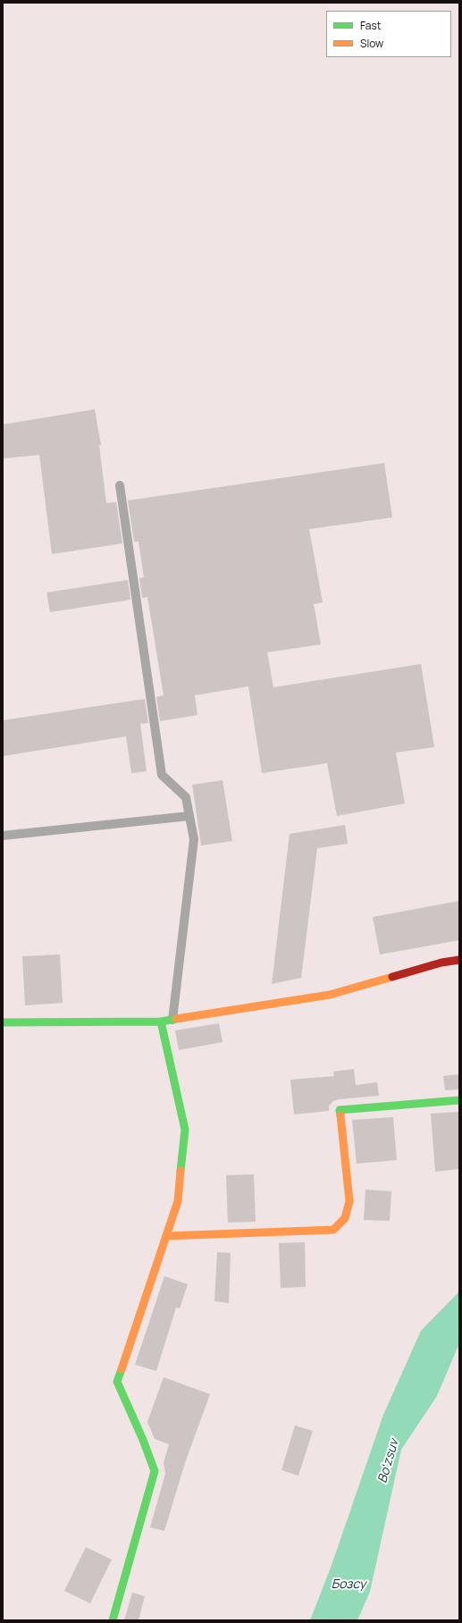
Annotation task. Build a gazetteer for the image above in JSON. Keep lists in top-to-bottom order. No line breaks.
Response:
{"water":["Boʻzsuv","Бозсу"],"legend":["Fast","Slow"]}
